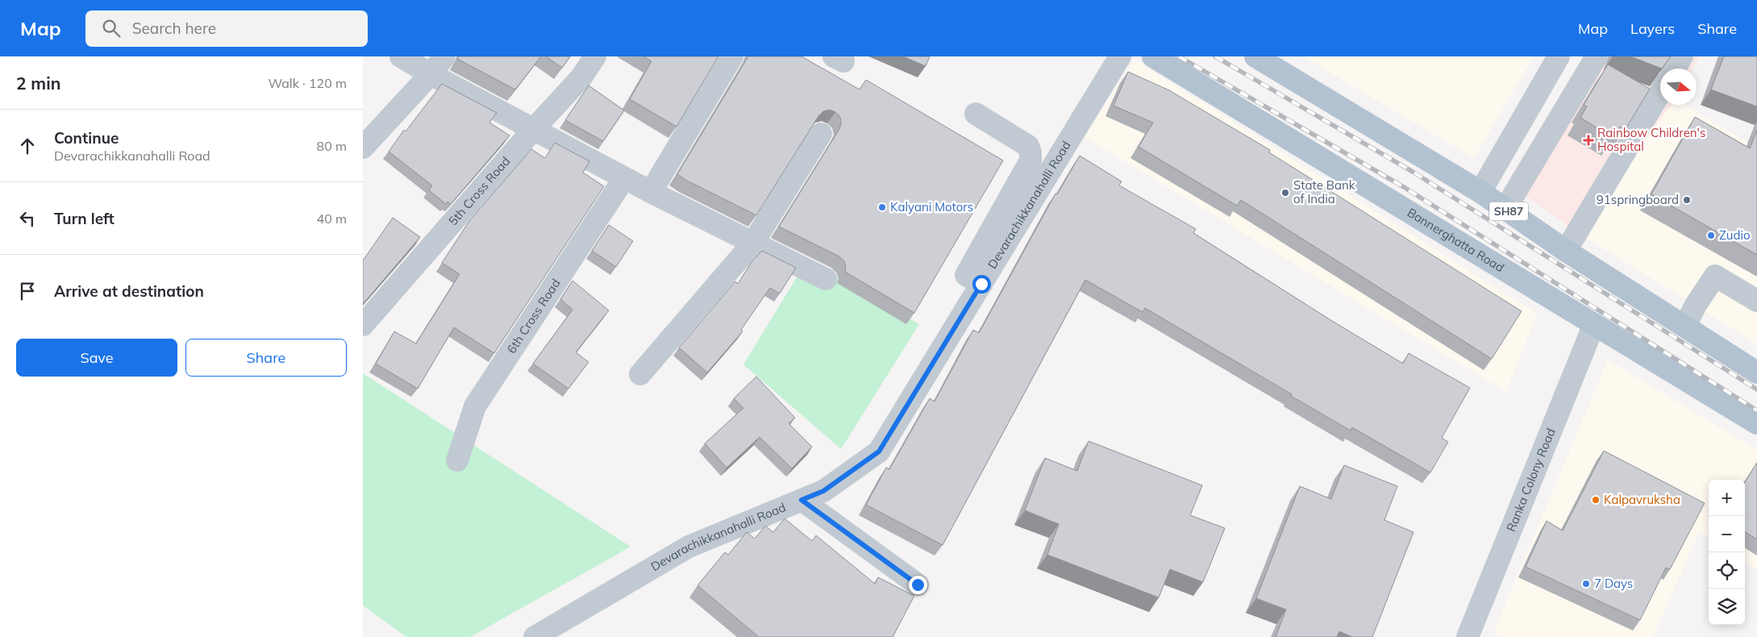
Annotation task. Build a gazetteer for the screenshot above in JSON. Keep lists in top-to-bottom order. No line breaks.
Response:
{"streets":{"main road":["SH87","Bannerghatta Road"],"street":["5th Cross Road","Devarachikkanahalli Road","6th Cross Road","Ranka Colony Road"]},"crossings":[["Bannerghatta Road","Ranka Colony Road"]],"places":{"health":["Rainbow Children's Hospital"],"other":["State Bank of India","91springboard","Kalyani Motors","Zudio","Kalpavruksha","7 Days"]},"north":"right","page":{"header":"Map","search":"Search here","nav":["Map","Layers","Share"],"heading":["2 min","Walk · 120 m"],"list":[["Continue","Devarachikkanahalli Road","80 m"],["Turn left","40 m"],"Arrive at destination"],"buttons":["Save","Share"],"map_buttons":["+","−"]}}
